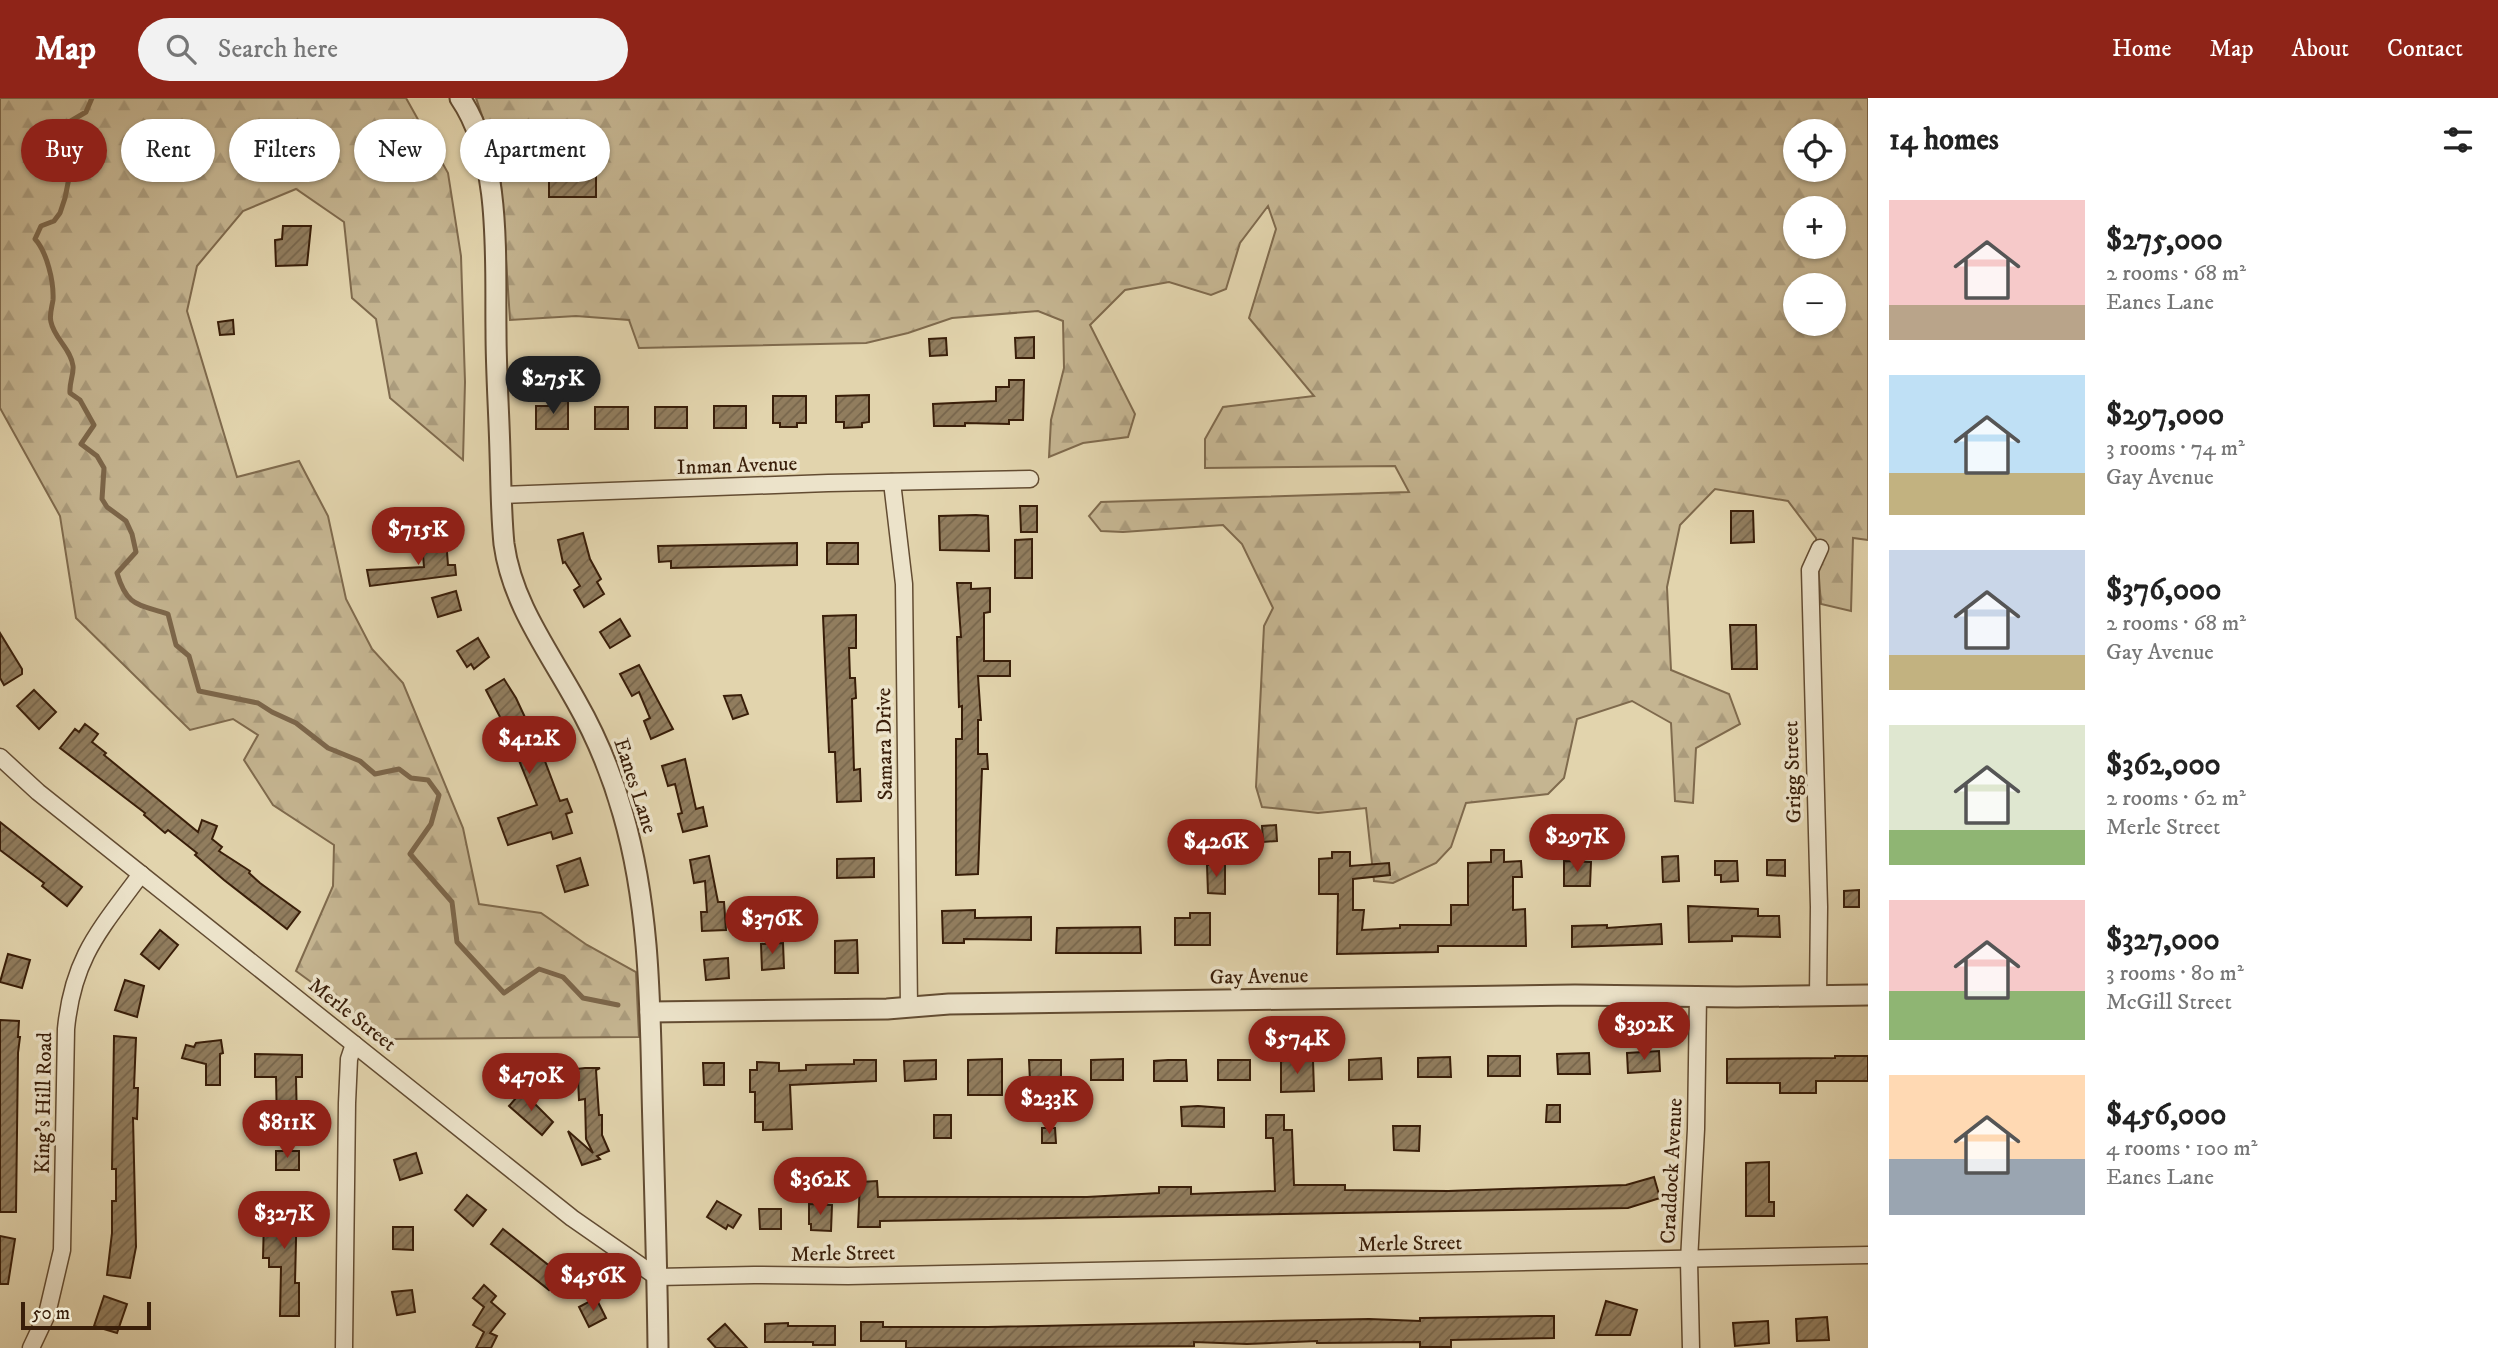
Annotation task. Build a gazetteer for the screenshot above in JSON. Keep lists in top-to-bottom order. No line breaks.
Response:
{"streets":{"street":["Inman Avenue","Samara Drive","Grigg Street","Eanes Lane","Gay Avenue","Merle Street","King's Hill Road","Craddock Avenue"]},"crossings":[["Inman Avenue","Samara Drive"],["Inman Avenue","Eanes Lane"],["Samara Drive","Gay Avenue"],["Grigg Street","Gay Avenue"],["Eanes Lane","Gay Avenue"],["Eanes Lane","Merle Street"],["Gay Avenue","Craddock Avenue"],["Merle Street","King's Hill Road"],["Merle Street","Craddock Avenue"]],"scale_bar":"50 m","page":{"header":"Map","search":"Search here","nav":["Home","Map","About","Contact"],"heading":"14 homes","map_buttons":["+","−"],"chip":["Buy","Rent","Filters","New","Apartment"],"list":[{"name":"$275,000","note":"2 rooms · 68 m² · Eanes Lane"},{"name":"$297,000","note":"3 rooms · 74 m² · Gay Avenue"},{"name":"$376,000","note":"2 rooms · 68 m² · Gay Avenue"},{"name":"$362,000","note":"2 rooms · 62 m² · Merle Street"},{"name":"$327,000","note":"3 rooms · 80 m² · McGill Street"},{"name":"$456,000","note":"4 rooms · 100 m² · Eanes Lane"}],"price":["$275K","$715K","$412K","$297K","$426K","$376K","$392K","$574K","$470K","$233K","$811K","$362K","$327K","$456K"],"scale":"50 m"}}
